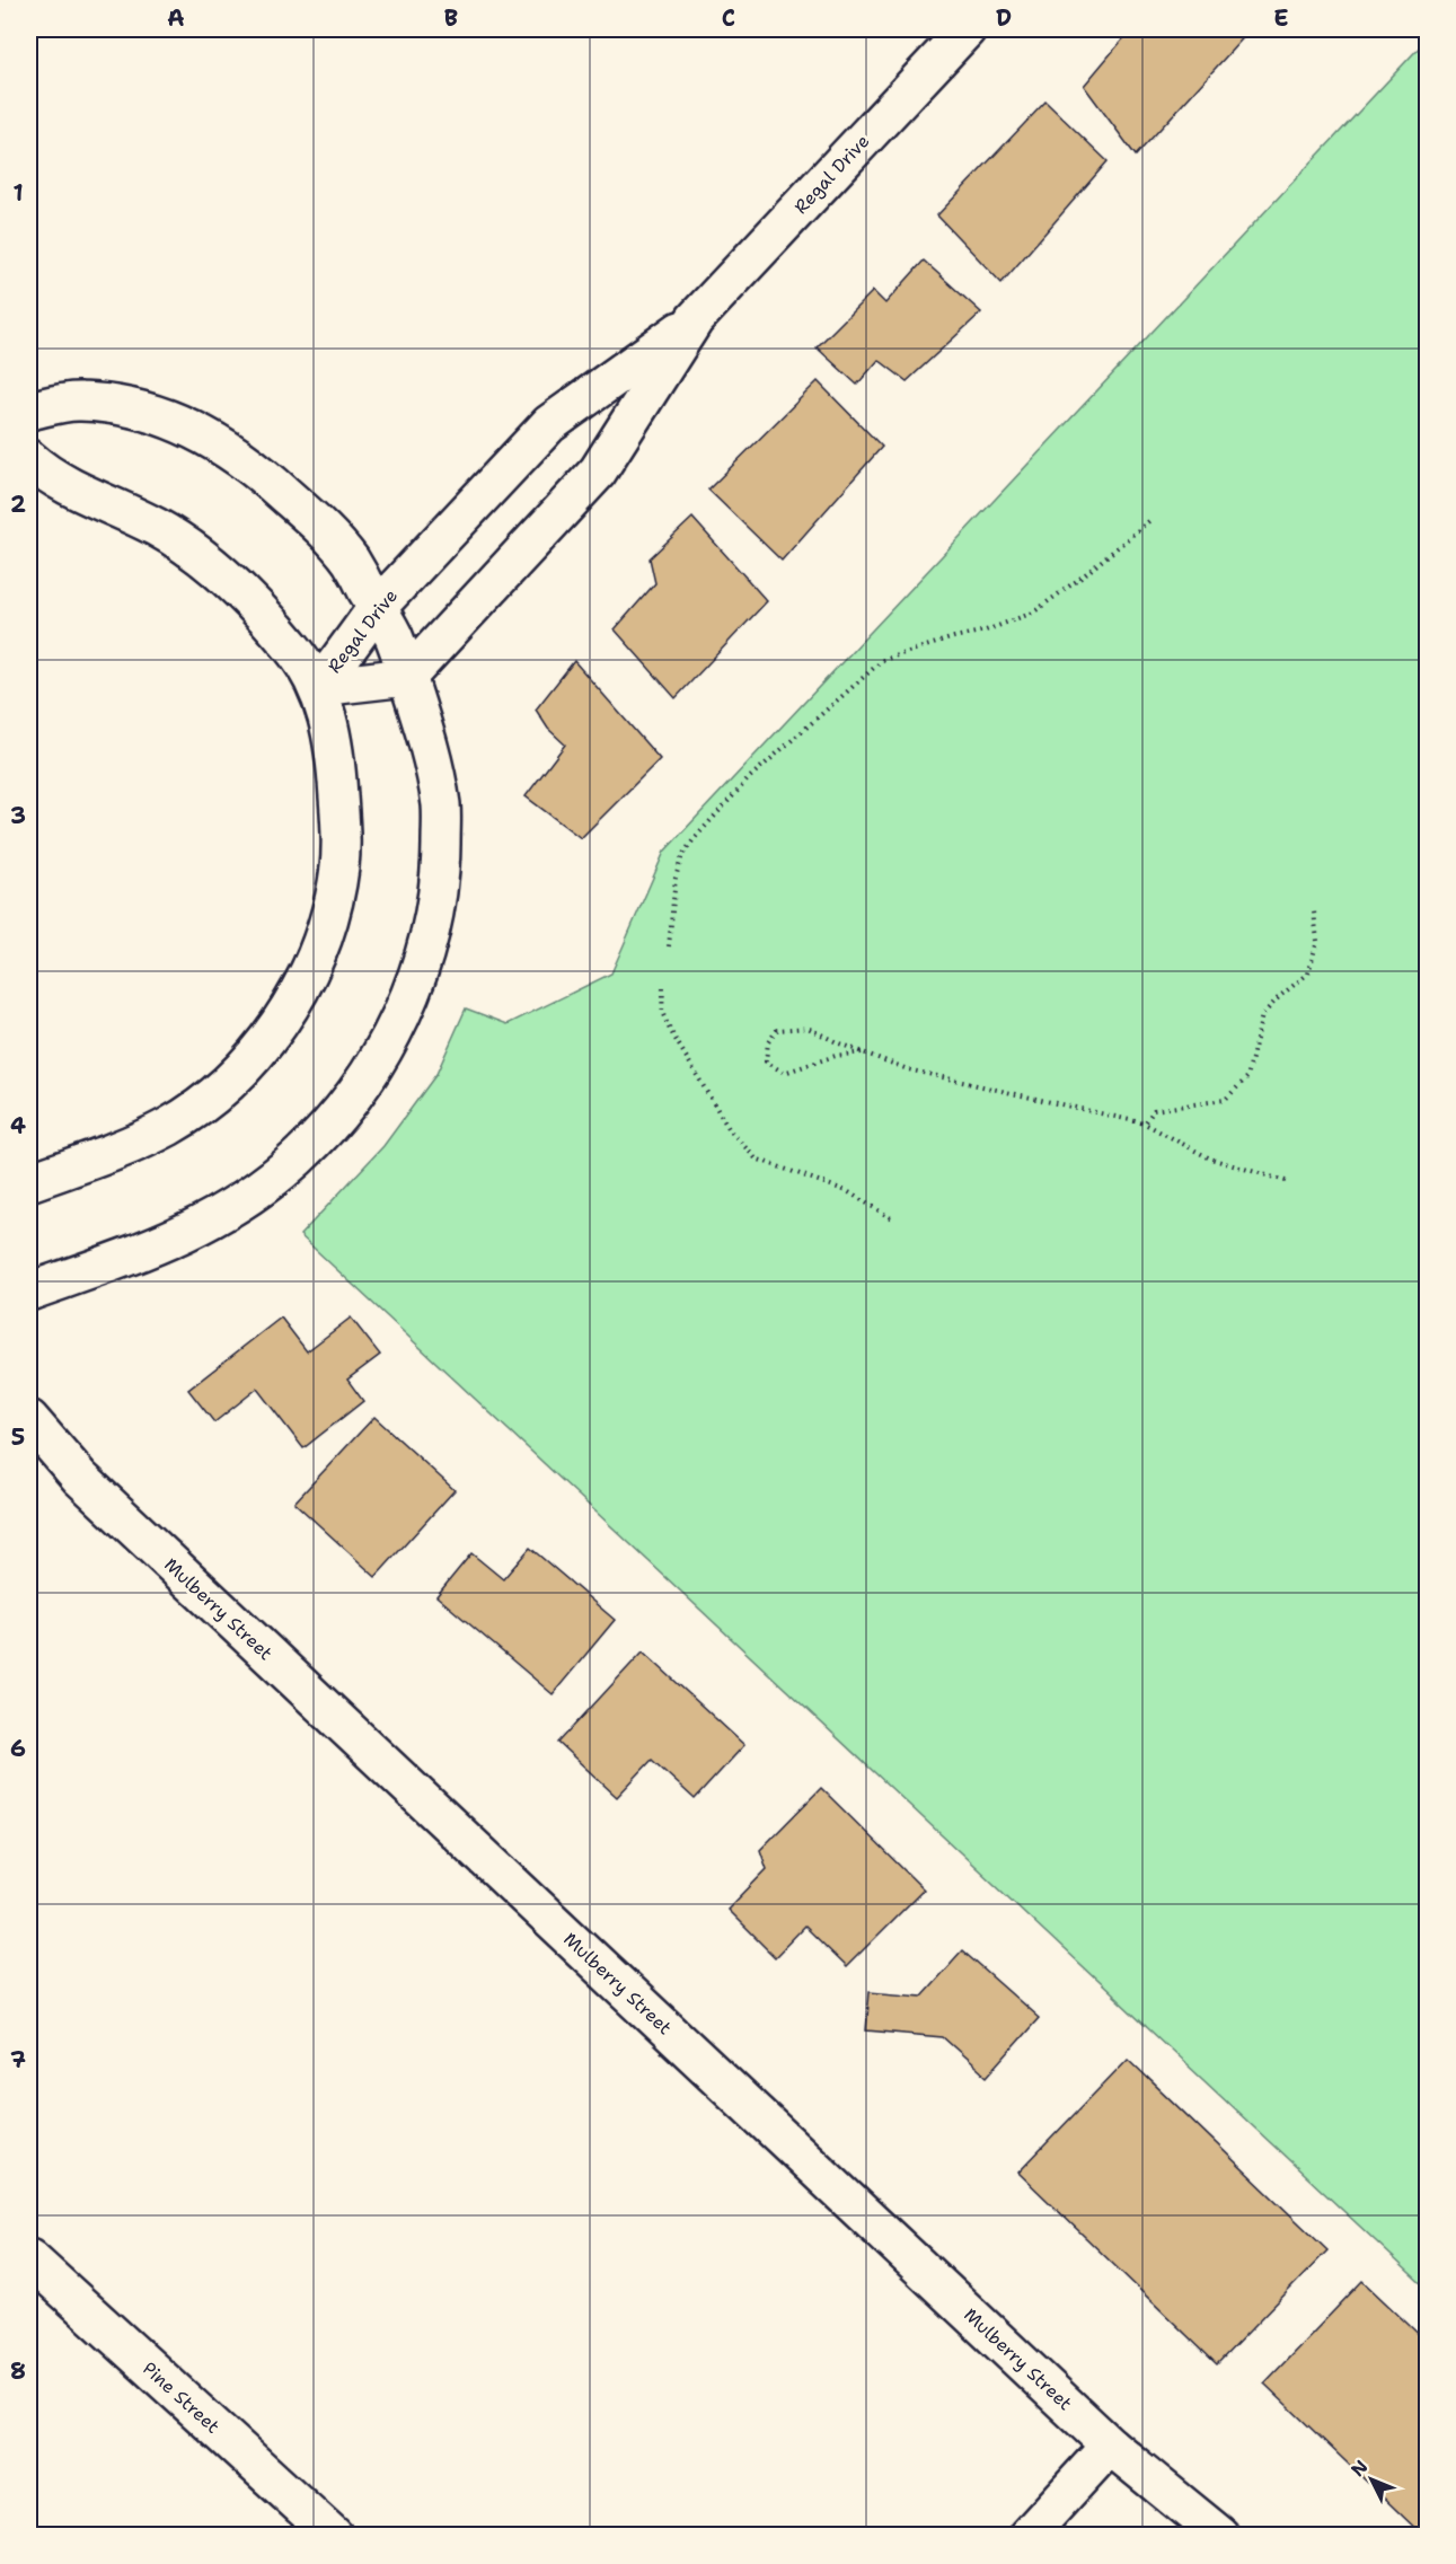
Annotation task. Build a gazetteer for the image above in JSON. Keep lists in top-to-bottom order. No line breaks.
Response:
{"streets":{"street":["Regal Drive","Mulberry Street","Pine Street"]},"north":"top left","grid":{"columns":["A","B","C","D","E"],"rows":["1","2","3","4","5","6","7","8"]}}
